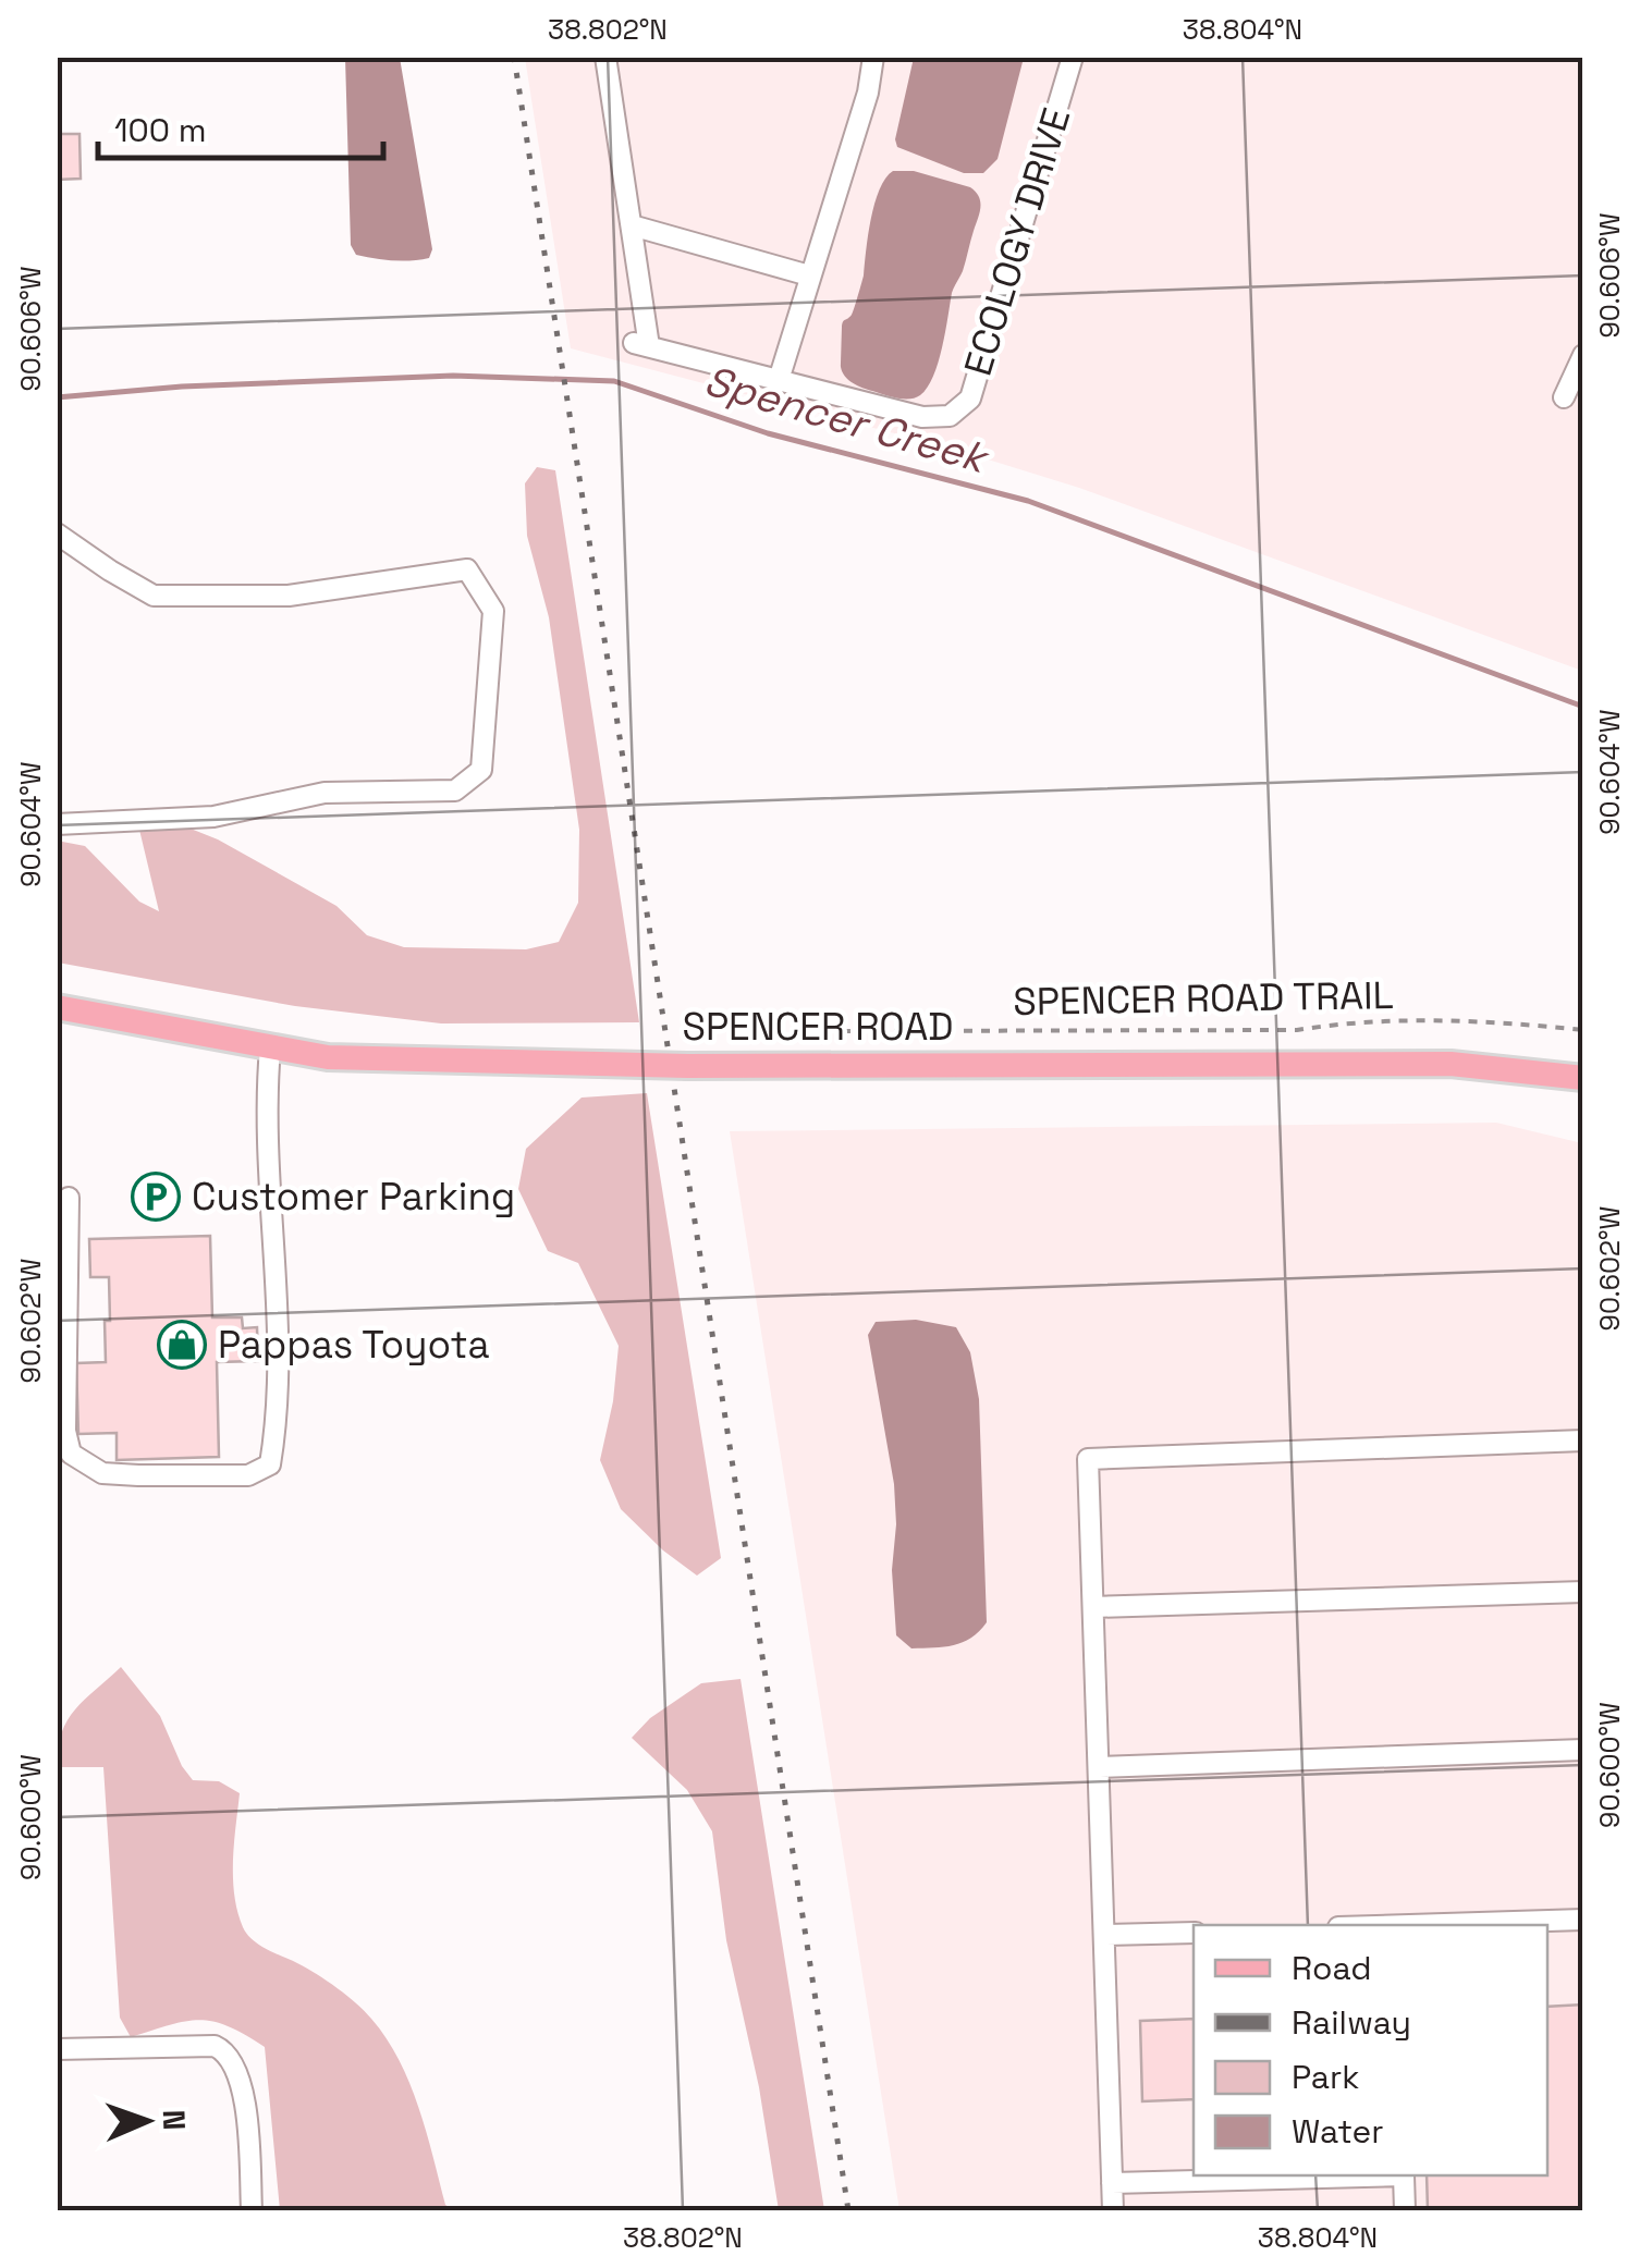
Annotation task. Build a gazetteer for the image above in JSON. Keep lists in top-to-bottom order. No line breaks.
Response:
{"streets":{"main road":["SPENCER ROAD"],"street":["ECOLOGY DRIVE"],"path":["SPENCER ROAD TRAIL"]},"water":["Spencer Creek"],"places":{"parking":["Customer Parking"],"shop":["Pappas Toyota"]},"legend":["Road","Railway","Park","Water"],"scale_bar":"100 m","north":"right","coordinates":["38.802°N","38.804°N","90.606°W","90.604°W","90.602°W","90.600°W"]}
